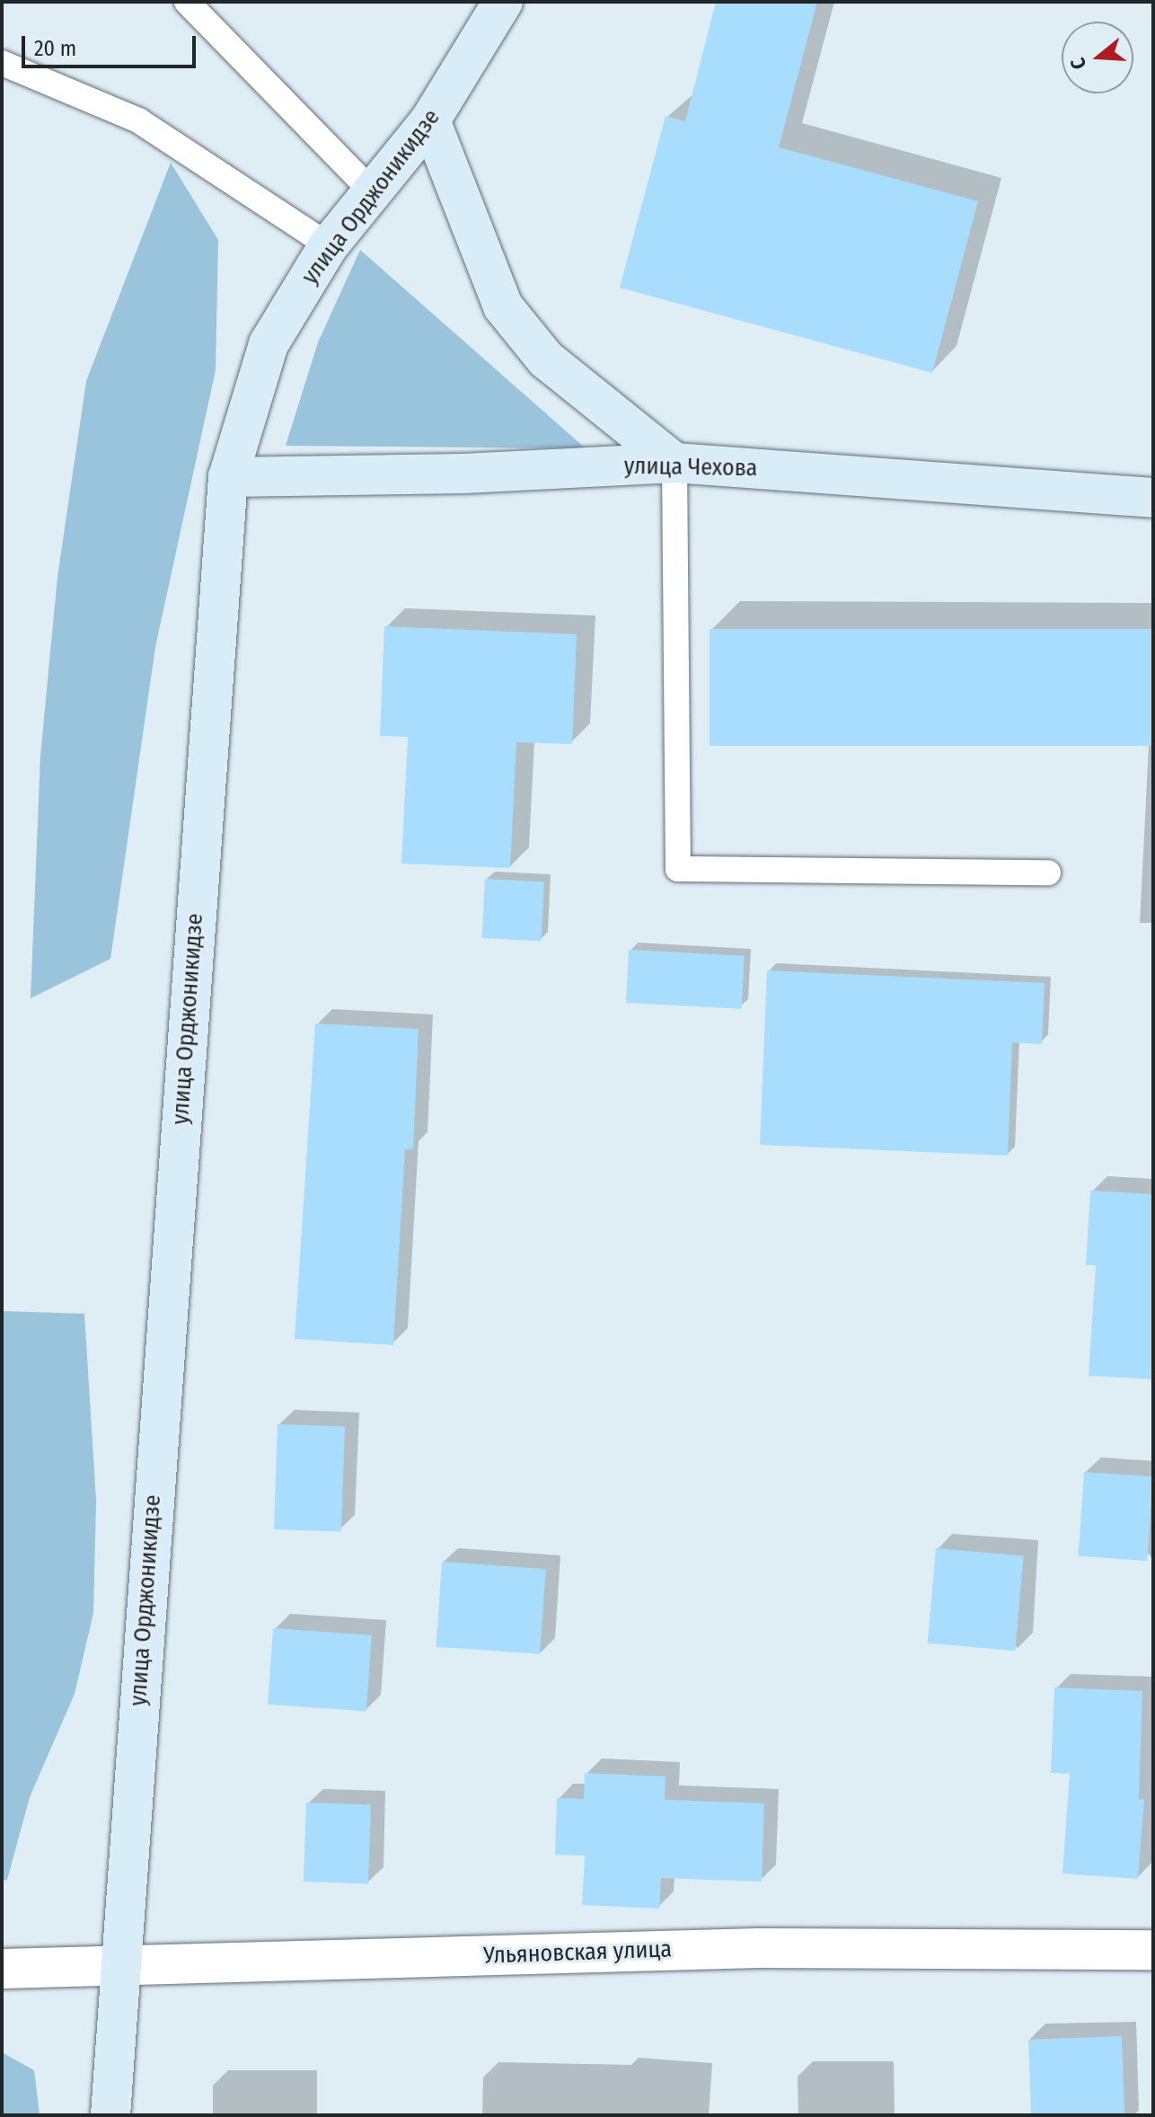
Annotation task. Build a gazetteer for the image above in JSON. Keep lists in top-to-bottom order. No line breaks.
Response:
{"streets":{"main road":["улица Орджоникидзе","улица Чехова"],"street":["Ульяновская улица"]},"crossings":[["улица Орджоникидзе","улица Чехова"],["улица Орджоникидзе","Ульяновская улица"]],"scale_bar":"20 m","north":"left"}
